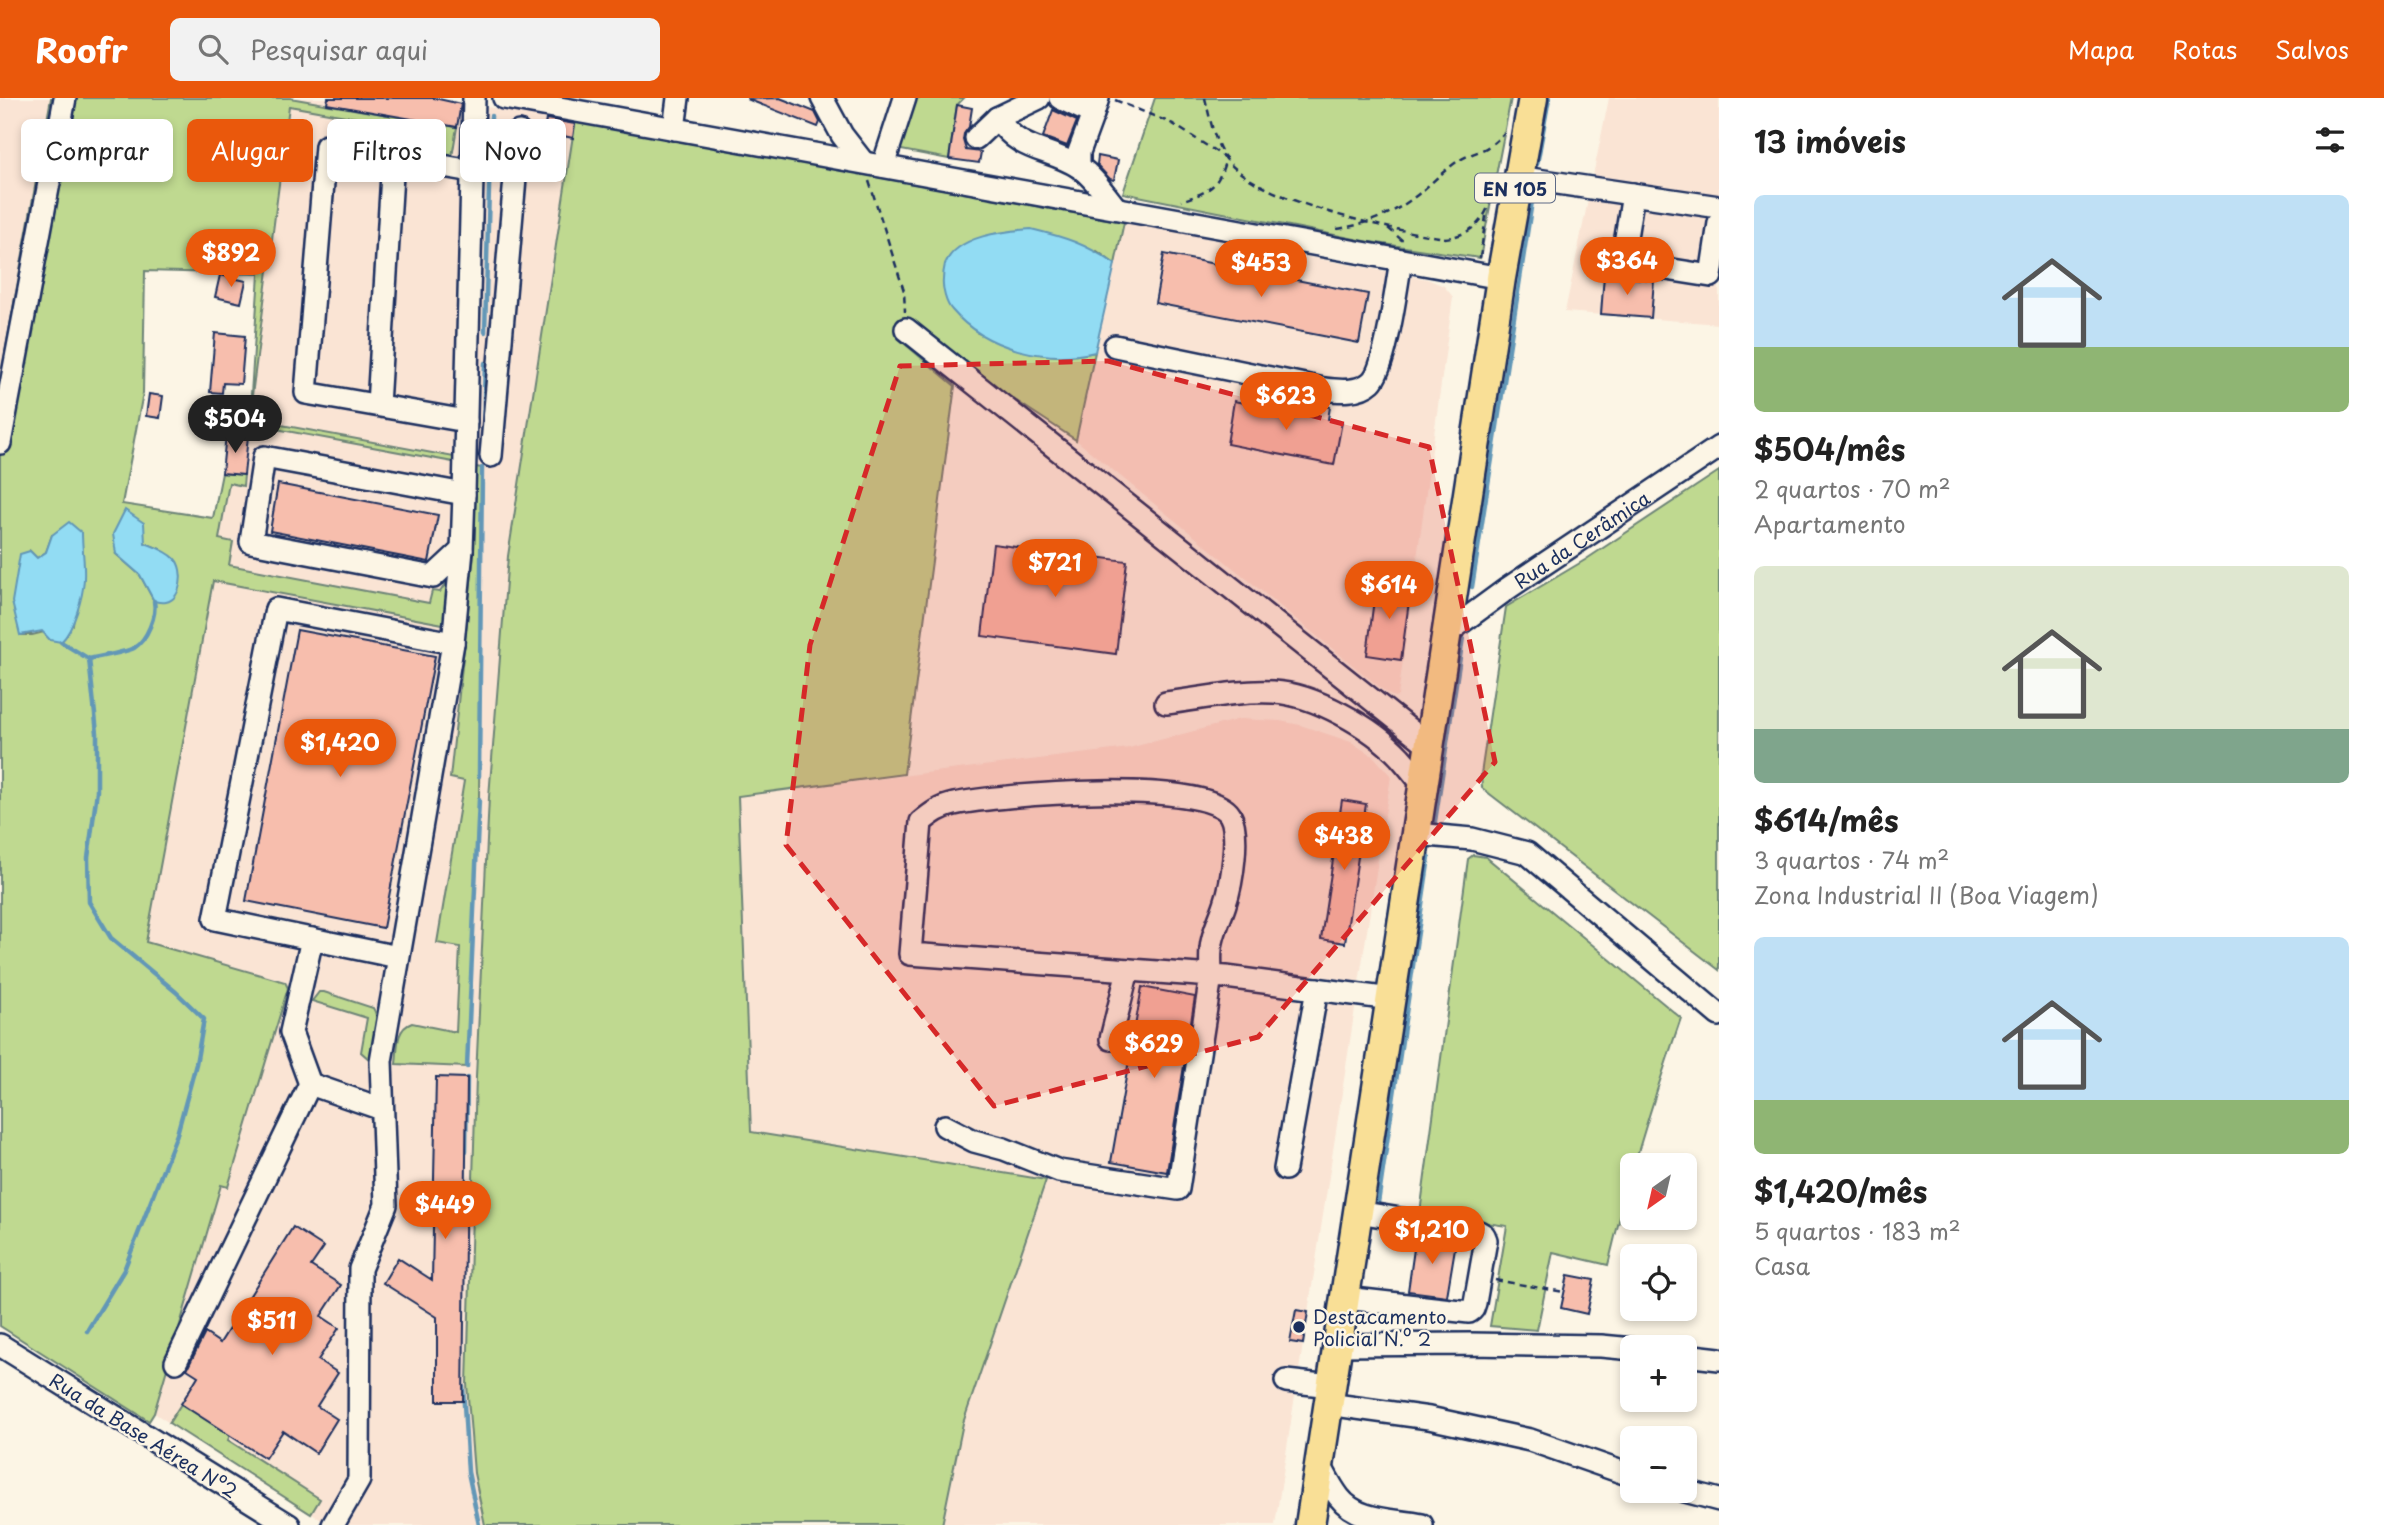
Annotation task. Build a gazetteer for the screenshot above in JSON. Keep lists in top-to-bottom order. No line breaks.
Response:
{"streets":{"main road":["EN 105"],"street":["Rua da Cerâmica","Rua da Base Aérea Nº2"]},"crossings":[["EN 105","Rua da Cerâmica"]],"places":["Destacamento Policial N.º 2"],"north":"bottom left","page":{"header":"Roofr","search":"Pesquisar aqui","nav":["Mapa","Rotas","Salvos"],"heading":"13 imóveis","chip":["Comprar","Alugar","Filtros","Novo"],"list":[{"name":"$504/mês","note":"2 quartos · 70 m² · Apartamento"},{"name":"$614/mês","note":"3 quartos · 74 m² · Zona Industrial II (Boa Viagem)"},{"name":"$1,420/mês","note":"5 quartos · 183 m² · Casa"}],"price":["$892","$364","$453","$623","$504","$721","$614","$1,420","$438","$629","$449","$1,210","$511"],"map_buttons":["+","−"]}}
